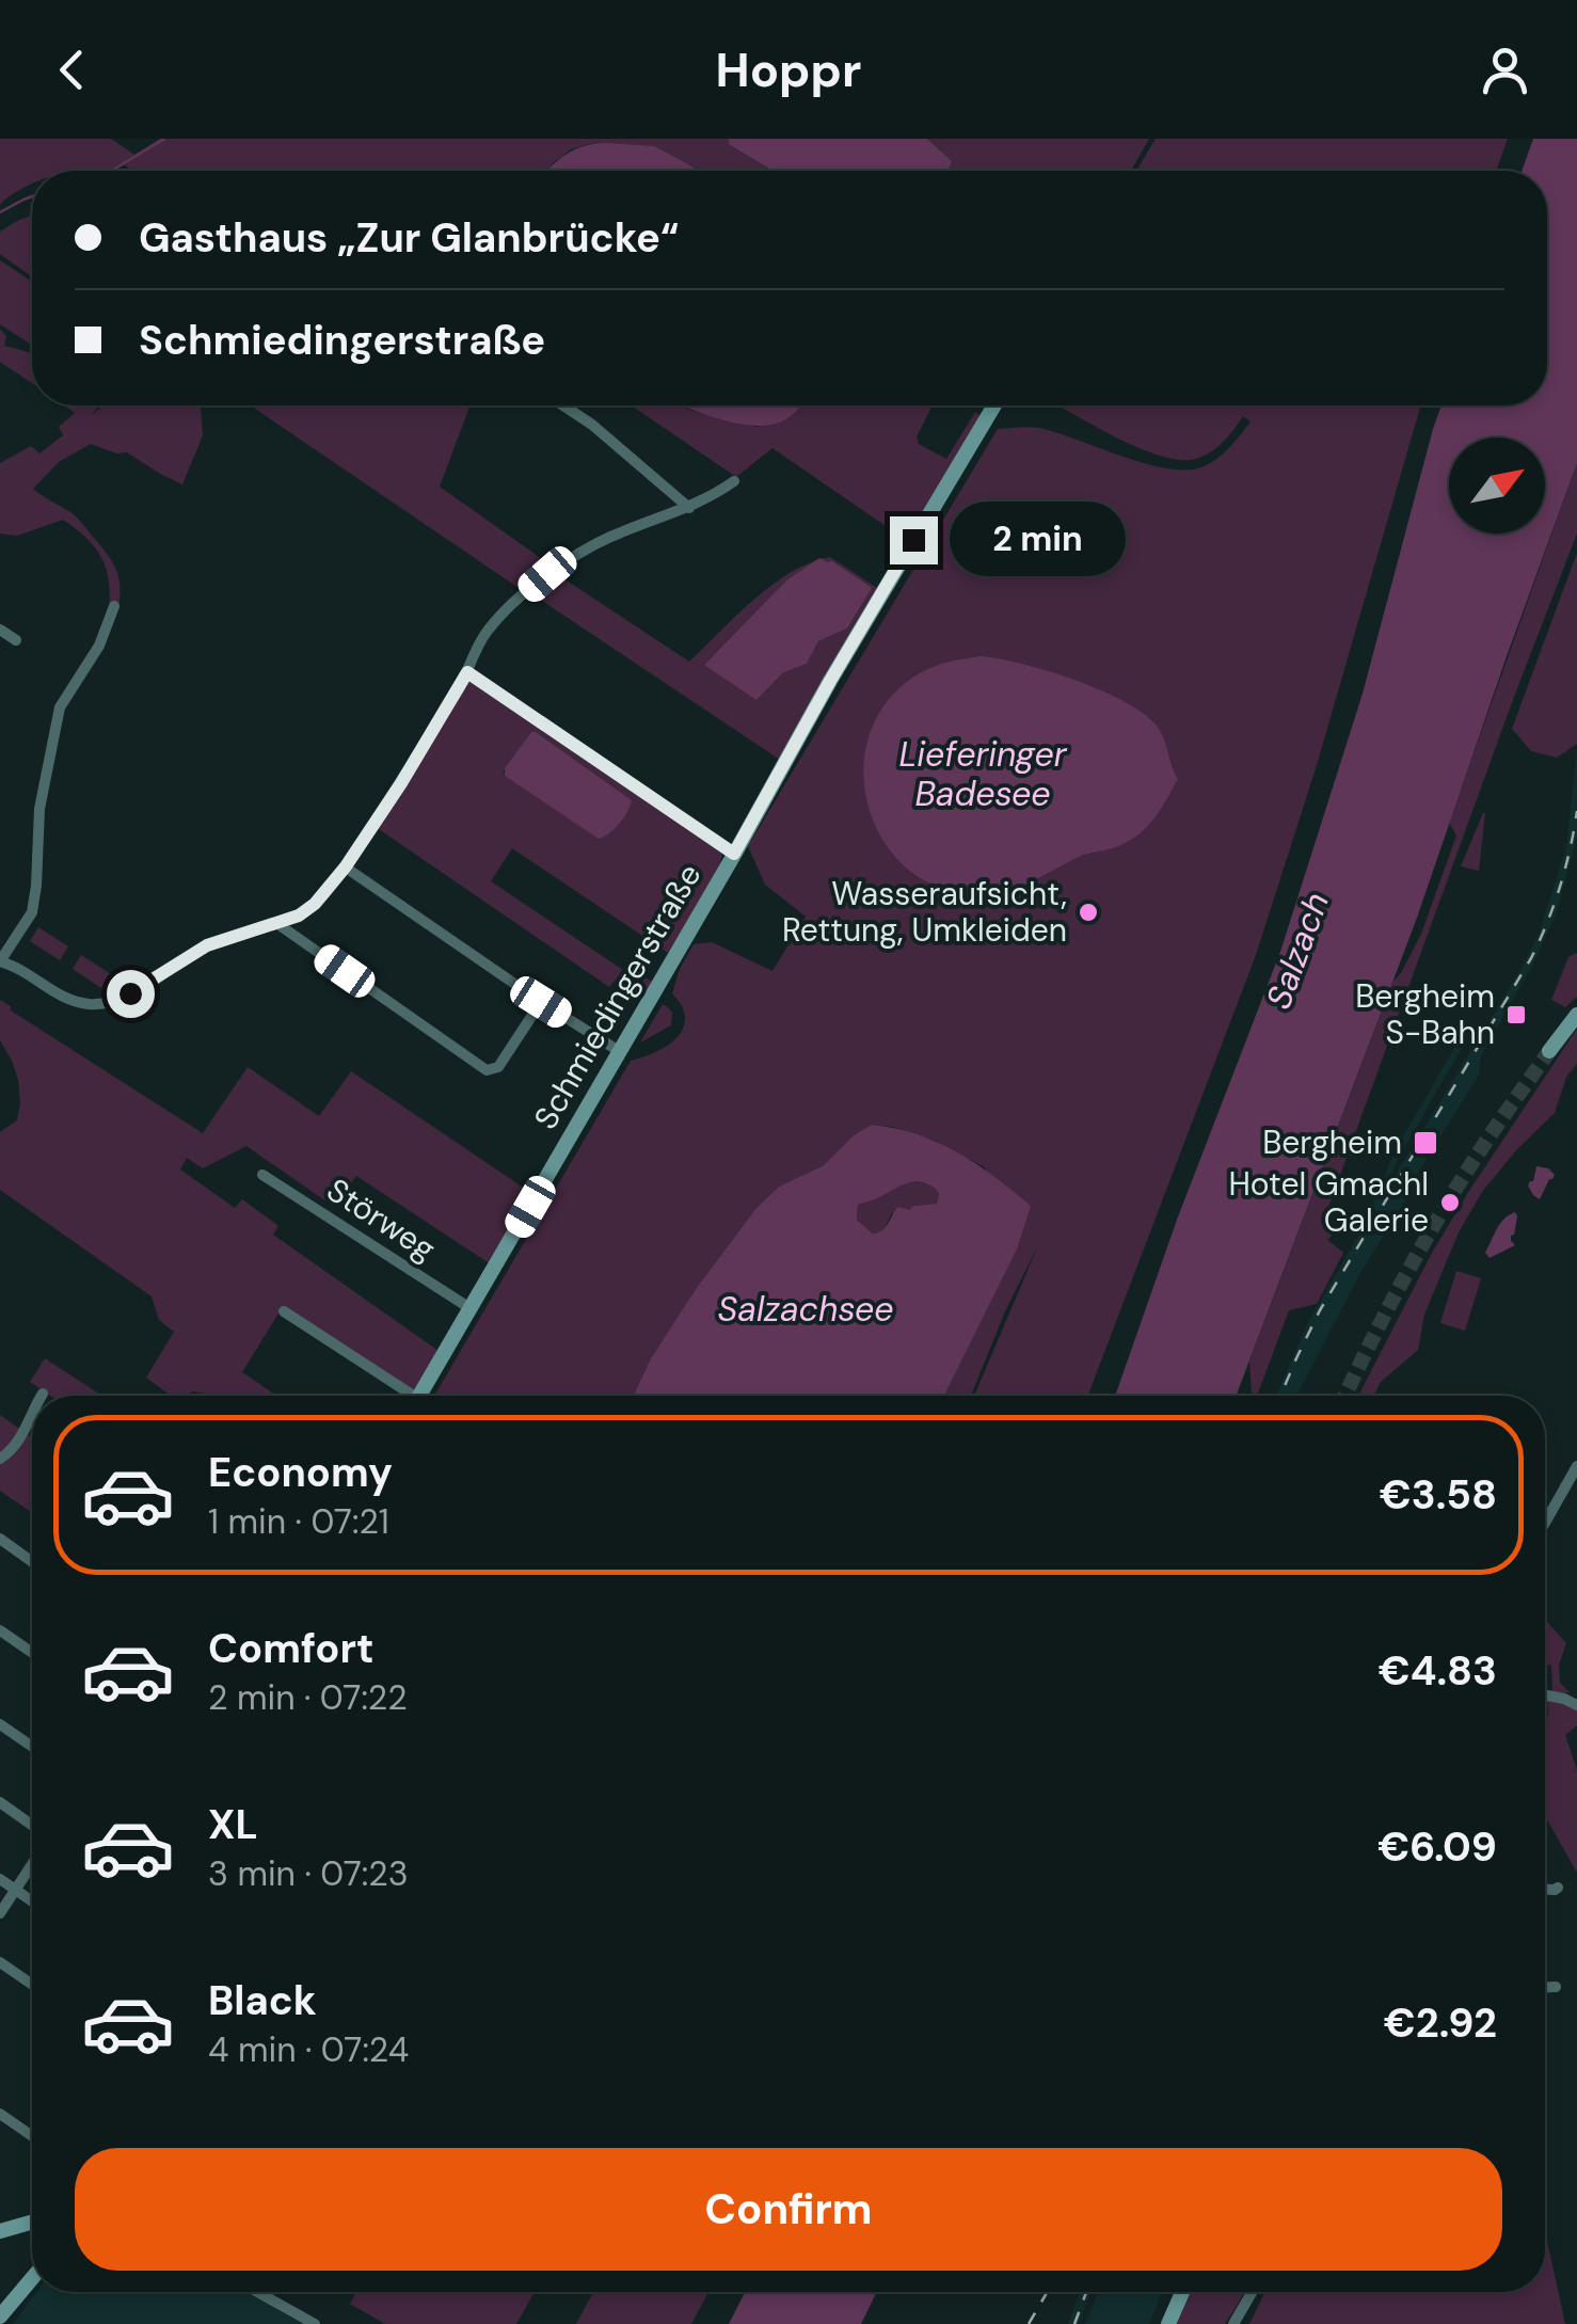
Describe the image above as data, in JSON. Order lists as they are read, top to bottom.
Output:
{
  "streets": {
    "street": ["Schmiedingerstraße", "Störweg"]
  },
  "crossings": [
    ["Schmiedingerstraße", "Störweg"]
  ],
  "water": ["Lieferinger Badesee", "Salzach", "Salzachsee"],
  "places": {
    "other": ["Wasseraufsicht, Rettung, Umkleiden", "Hotel Gmachl Galerie"],
    "transit": ["Bergheim S-Bahn", "Bergheim"]
  },
  "north": "top right",
  "page": {
    "header": "Hoppr",
    "banner": ["Gasthaus „Zur Glanbrücke“", "Schmiedingerstraße"],
    "bubble": "2 min",
    "list": [
      {
        "name": "Economy",
        "note": "1 min · 07:21",
        "value": "€3.58"
      },
      {
        "name": "Comfort",
        "note": "2 min · 07:22",
        "value": "€4.83"
      },
      {
        "name": "XL",
        "note": "3 min · 07:23",
        "value": "€6.09"
      },
      {
        "name": "Black",
        "note": "4 min · 07:24",
        "value": "€2.92"
      }
    ],
    "buttons": "Confirm"
  }
}
